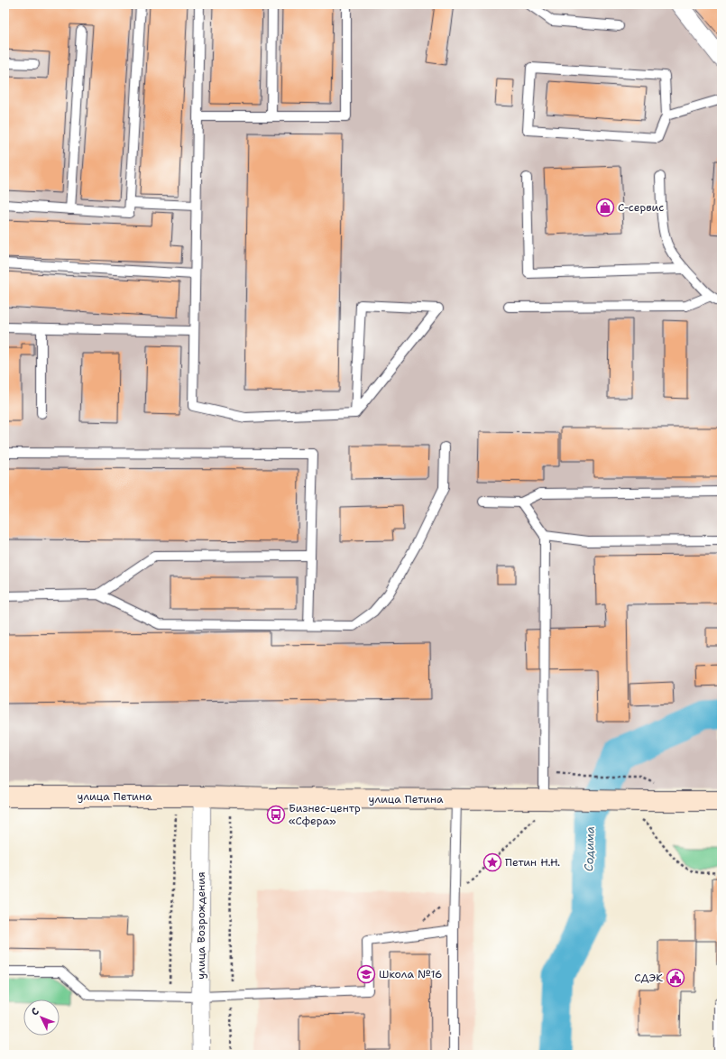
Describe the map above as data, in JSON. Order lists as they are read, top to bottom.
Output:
{
  "streets": {
    "street": ["улица Петина", "улица Возрождения"]
  },
  "crossings": [
    ["улица Петина", "улица Возрождения"]
  ],
  "water": ["Содима"],
  "places": {
    "shop": ["С-сервис"],
    "bus stop": ["Бизнес-центр «Сфера»"],
    "place": ["Петин Н.Н."],
    "school or university": ["Школа №16"],
    "public building": ["СДЭК"]
  },
  "north": "top left"
}
